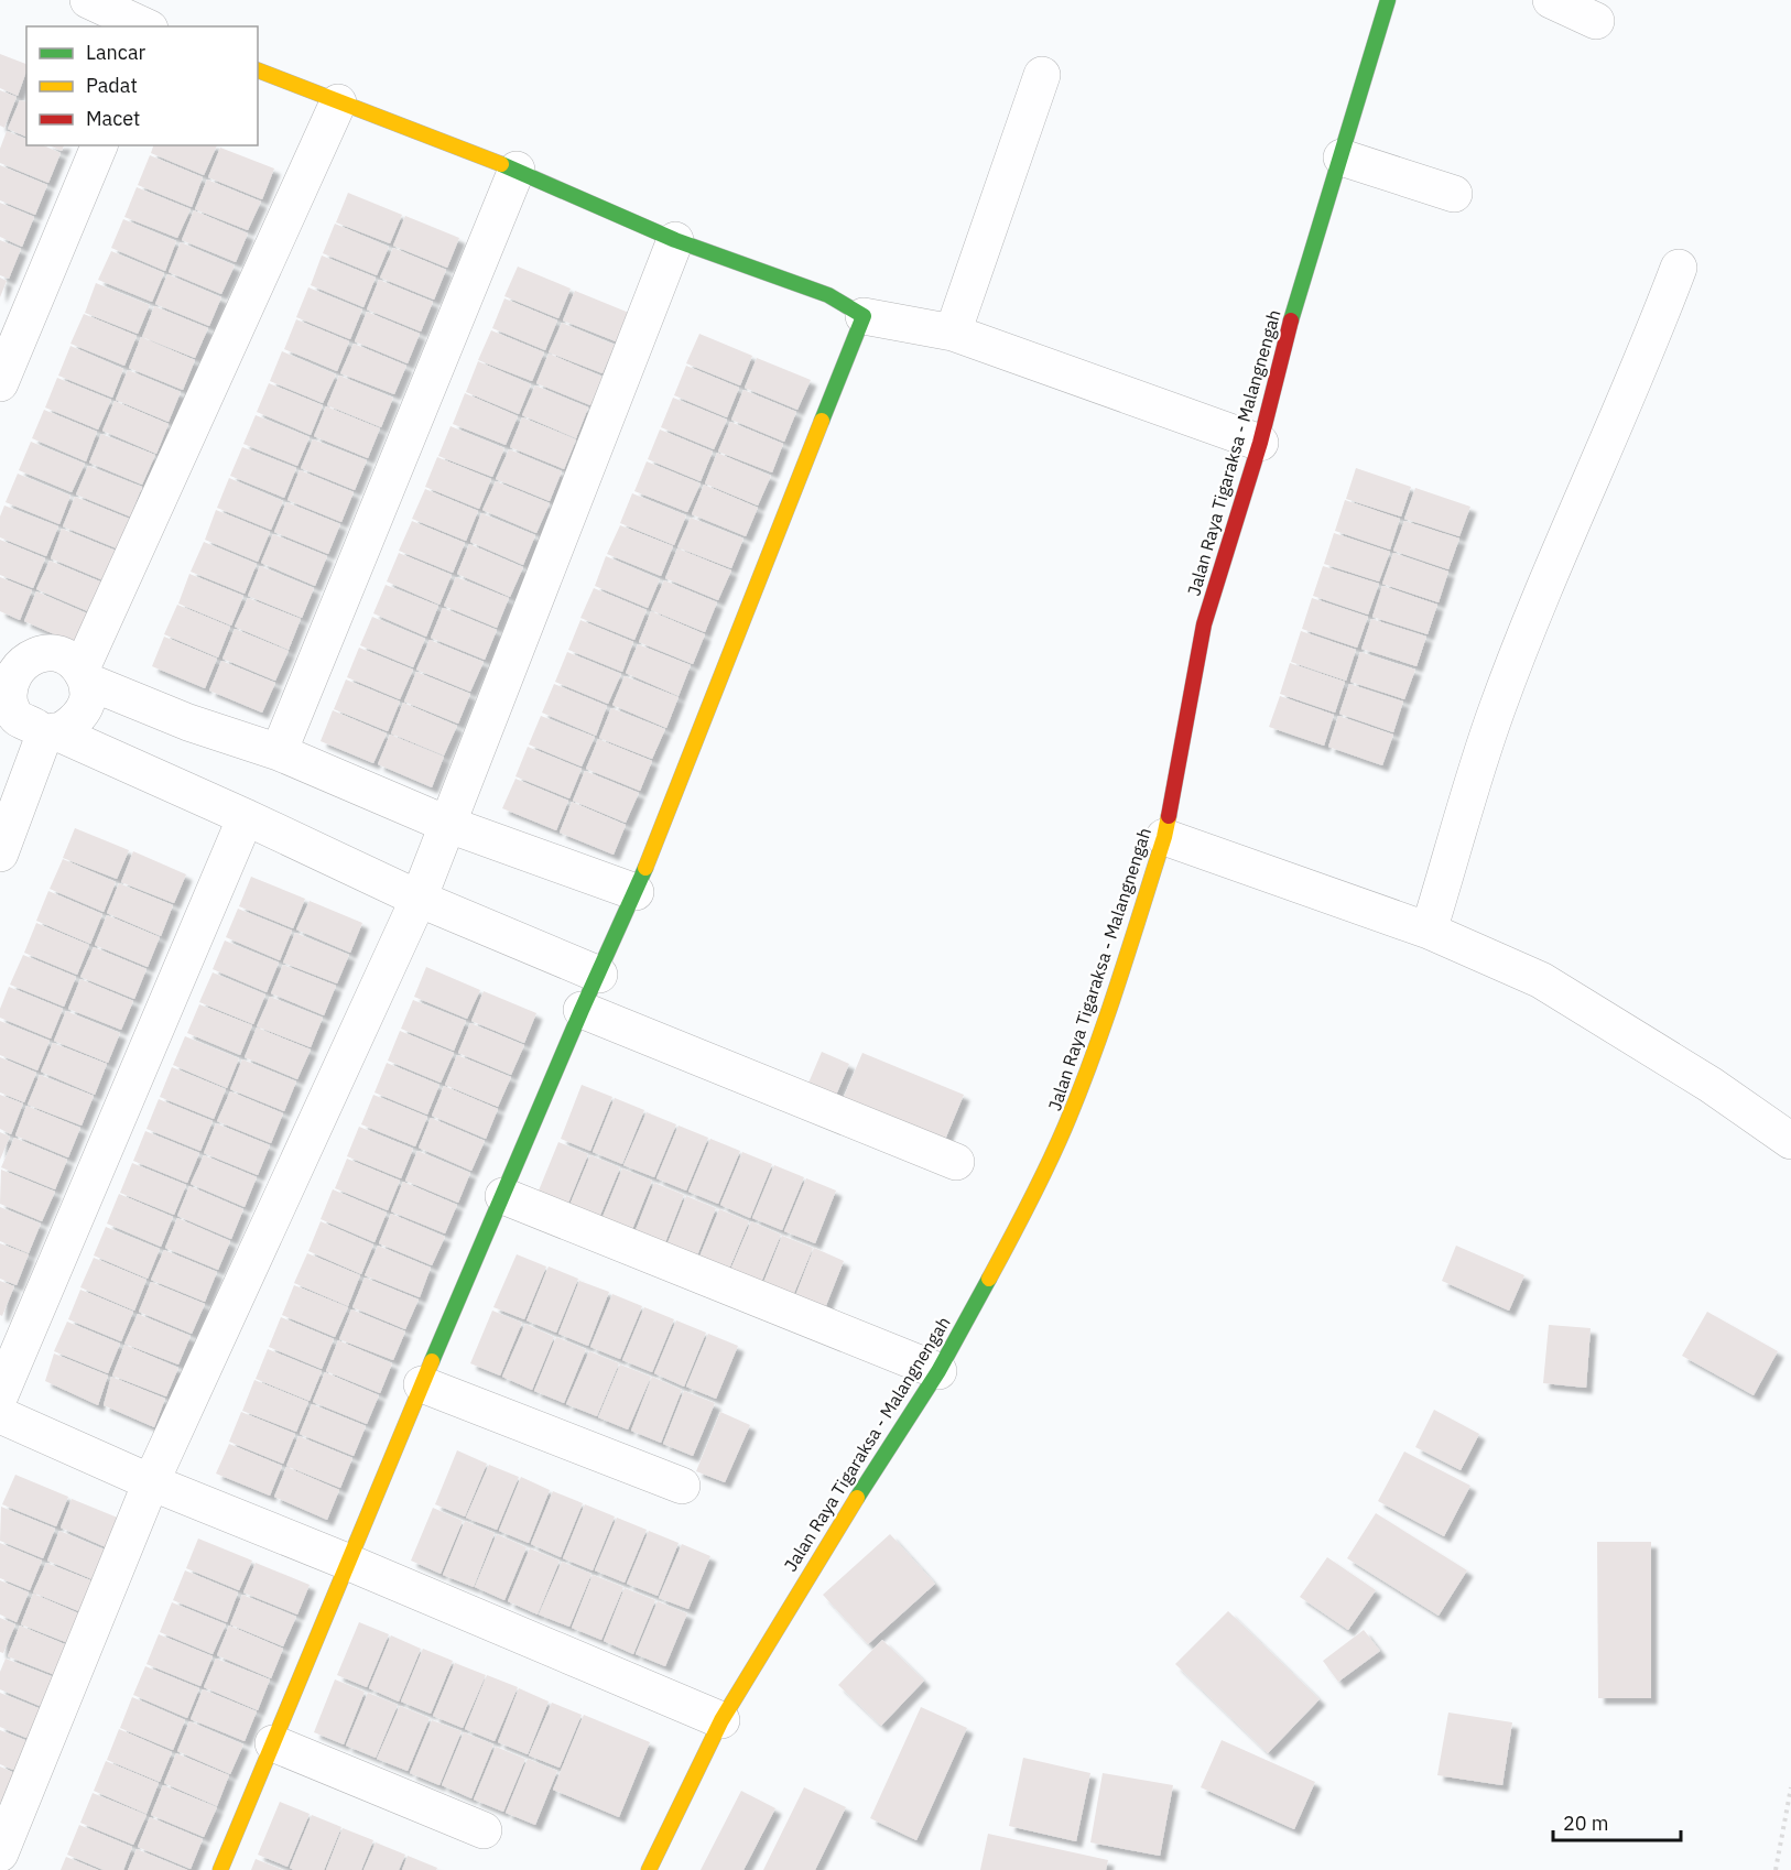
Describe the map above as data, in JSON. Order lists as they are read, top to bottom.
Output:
{
  "streets": {
    "street": ["Jalan Raya Tigaraksa - Malangnengah"]
  },
  "legend": ["Lancar", "Padat", "Macet"],
  "scale_bar": "20 m"
}
